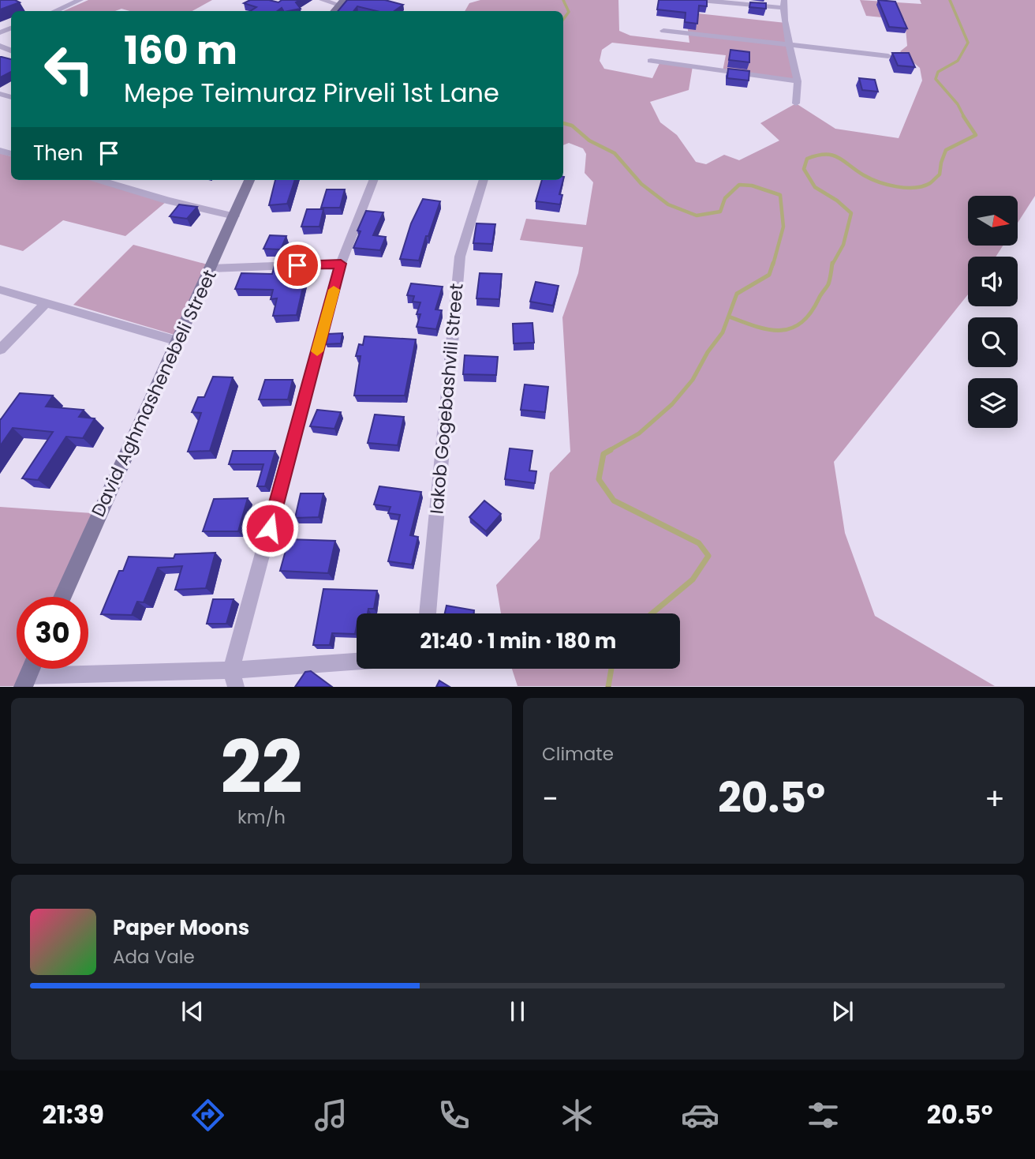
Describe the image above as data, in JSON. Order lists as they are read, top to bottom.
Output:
{
  "streets": {
    "street": ["David Aghmashenebeli Street", "Iakob Gogebashvili Street"]
  },
  "north": "right",
  "page": {
    "turn": ["160 m", "Mepe Teimuraz Pirveli 1st Lane"],
    "then": "Then",
    "limit": "30",
    "trip": "21:40 · 1 min · 180 m",
    "tile": [
      ["22", "km/h"],
      "Climate"
    ],
    "heat": ["−", "20.5°", "+"],
    "song": ["Paper Moons", "Ada Vale"],
    "tabs": ["21:39", "20.5°"]
  }
}
